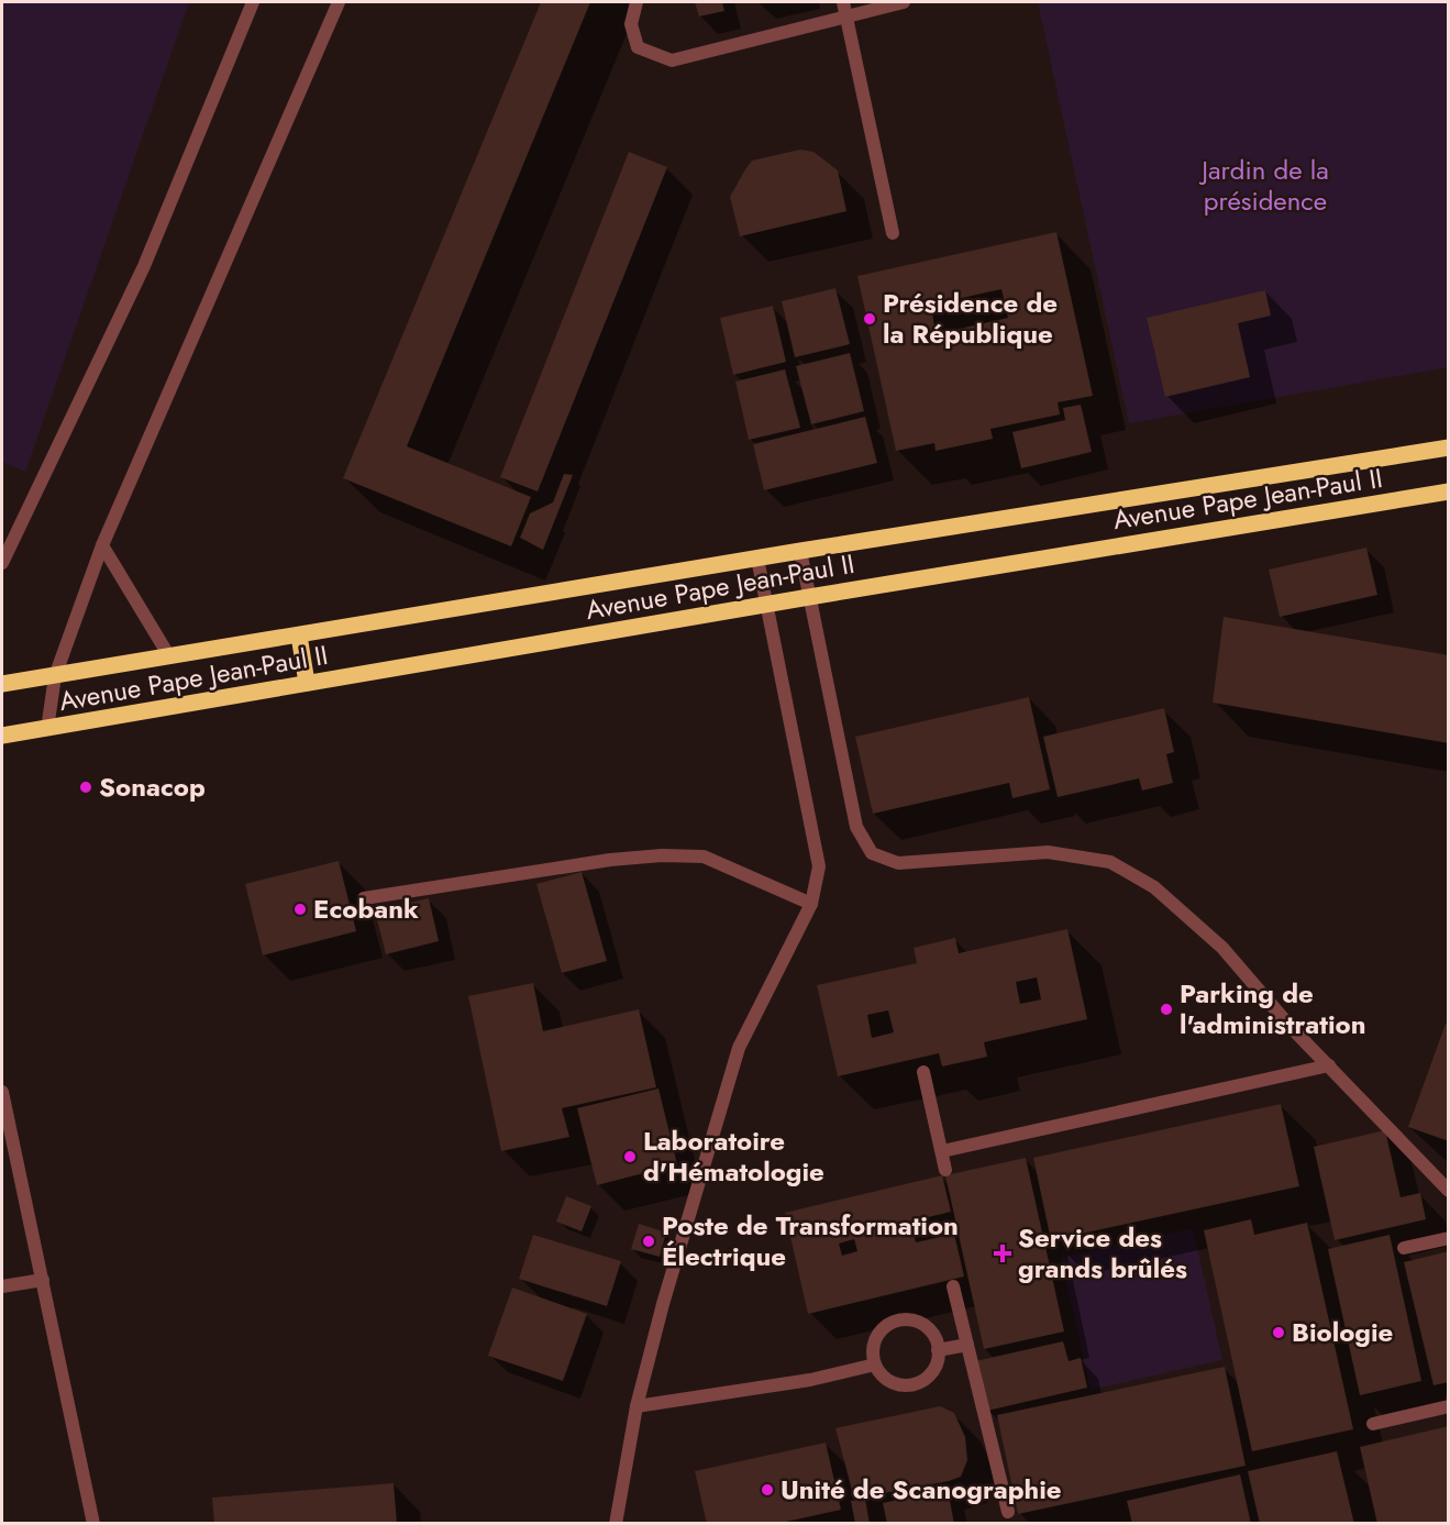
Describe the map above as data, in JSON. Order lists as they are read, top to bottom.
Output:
{
  "streets": {
    "main road": ["Avenue Pape Jean-Paul II"]
  },
  "parks": ["Jardin de la présidence"],
  "places": {
    "other": [
      "Présidence de la République",
      "Sonacop",
      "Ecobank",
      "Parking de l'administration",
      "Laboratoire d'Hématologie",
      "Poste de Transformation Électrique",
      "Biologie",
      "Unité de Scanographie"
    ],
    "health": ["Service des grands brûlés"]
  }
}
